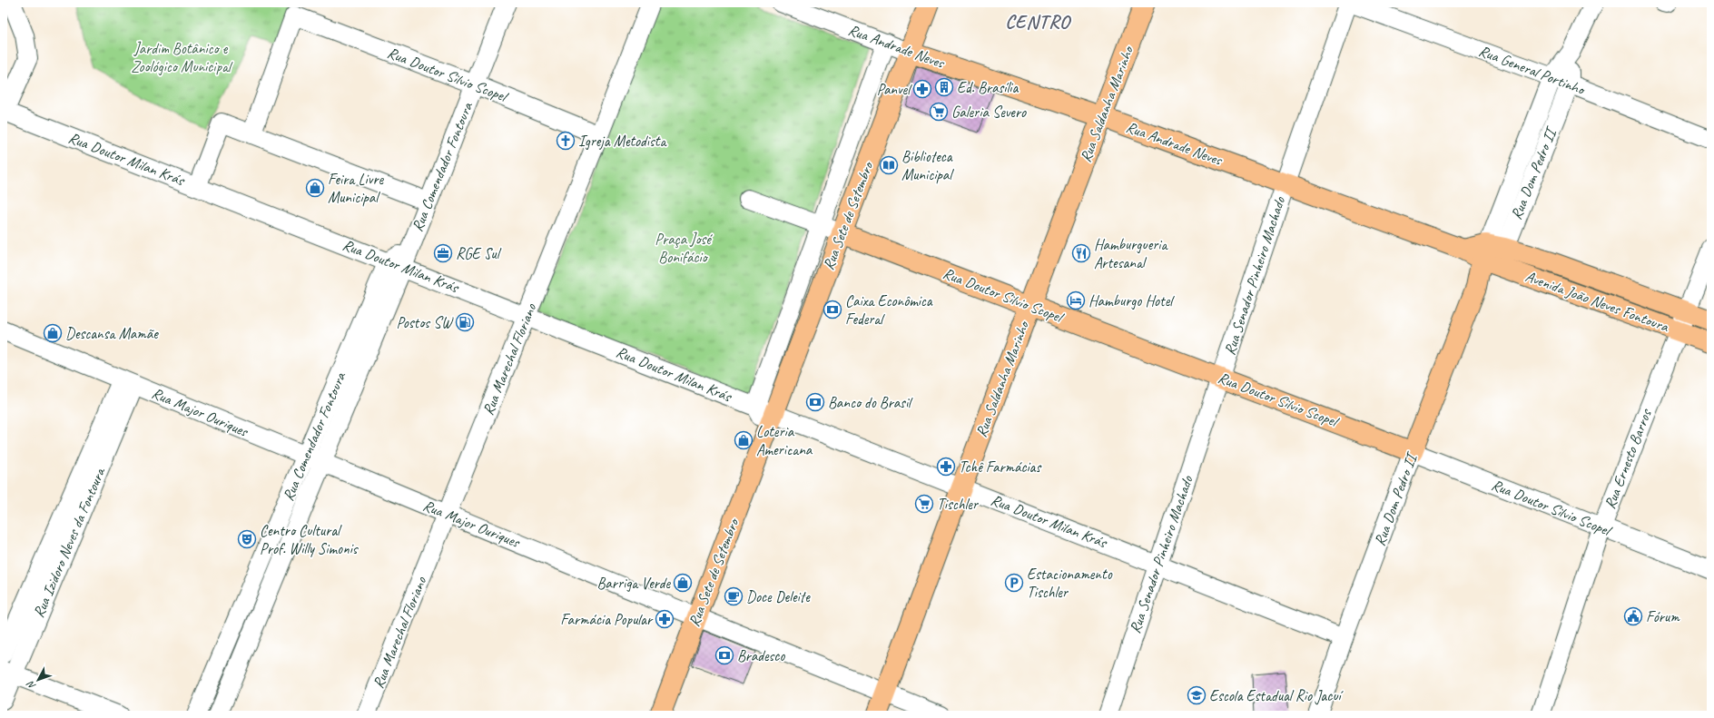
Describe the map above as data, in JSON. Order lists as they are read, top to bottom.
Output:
{
  "streets": {
    "main road": [
      "Rua Andrade Neves",
      "Rua Doutor Silvio Scopel",
      "Rua Saldanha Marinho",
      "Rua Dom Pedro II",
      "Rua Sete de Setembro",
      "Avenida João Neves Fontoura"
    ],
    "street": [
      "Rua General Portinho",
      "Rua Doutor Milan Krás",
      "Rua Comendador Fontoura",
      "Rua Senador Pinheiro Machado",
      "Rua Marechal Floriano",
      "Rua Major Ouriques",
      "Rua Ernesto Barros",
      "Rua Izidoro Neves da Fontoura"
    ]
  },
  "crossings": [
    ["Rua Andrade Neves", "Rua Saldanha Marinho"],
    ["Rua Andrade Neves", "Rua Dom Pedro II"],
    ["Rua Andrade Neves", "Rua Sete de Setembro"],
    ["Rua Andrade Neves", "Rua Senador Pinheiro Machado"],
    ["Rua Andrade Neves", "Avenida João Neves Fontoura"],
    ["Rua General Portinho", "Rua Dom Pedro II"],
    ["Rua General Portinho", "Rua Senador Pinheiro Machado"],
    ["Rua Doutor Silvio Scopel", "Rua Saldanha Marinho"],
    ["Rua Doutor Silvio Scopel", "Rua Comendador Fontoura"],
    ["Rua Doutor Silvio Scopel", "Rua Dom Pedro II"],
    ["Rua Doutor Silvio Scopel", "Rua Sete de Setembro"],
    ["Rua Doutor Silvio Scopel", "Rua Senador Pinheiro Machado"],
    ["Rua Doutor Silvio Scopel", "Rua Marechal Floriano"],
    ["Rua Doutor Silvio Scopel", "Rua Ernesto Barros"],
    ["Rua Saldanha Marinho", "Rua Doutor Milan Krás"],
    ["Rua Saldanha Marinho", "Rua Major Ouriques"],
    ["Rua Doutor Milan Krás", "Rua Comendador Fontoura"],
    ["Rua Doutor Milan Krás", "Rua Dom Pedro II"],
    ["Rua Doutor Milan Krás", "Rua Sete de Setembro"],
    ["Rua Doutor Milan Krás", "Rua Senador Pinheiro Machado"],
    ["Rua Doutor Milan Krás", "Rua Marechal Floriano"],
    ["Rua Comendador Fontoura", "Rua Major Ouriques"],
    ["Rua Dom Pedro II", "Avenida João Neves Fontoura"],
    ["Rua Sete de Setembro", "Rua Major Ouriques"],
    ["Avenida João Neves Fontoura", "Rua Ernesto Barros"],
    ["Rua Marechal Floriano", "Rua Major Ouriques"],
    ["Rua Major Ouriques", "Rua Izidoro Neves da Fontoura"]
  ],
  "districts": ["CENTRO"],
  "parks": ["Jardim Botânico e Zoológico Municipal", "Praça José Bonifácio"],
  "places": {
    "building": ["Ed. Brasília"],
    "pharmacy": ["Panvel", "Tchê Farmácias", "Farmácia Popular"],
    "supermarket": ["Galeria Severo", "Tischler"],
    "church": ["Igreja Metodista"],
    "library": ["Biblioteca Municipal"],
    "shop": [
      "Feira Livre Municipal",
      "Descansa Mamãe",
      "Loteria Americana",
      "Barriga Verde"
    ],
    "office": ["RGE Sul"],
    "restaurant": ["Hamburgueria Artesanal"],
    "hotel": ["Hamburgo Hotel"],
    "bank": ["Caixa Econômica Federal", "Banco do Brasil", "Bradesco"],
    "fuel station": ["Postos SW"],
    "theatre": ["Centro Cultural Prof. Willy Simonis"],
    "parking": ["Estacionamento Tischler"],
    "cafe": ["Doce Deleite"],
    "public building": ["Fórum"],
    "school or university": ["Escola Estadual Rio Jacuí"]
  },
  "north": "bottom left"
}
